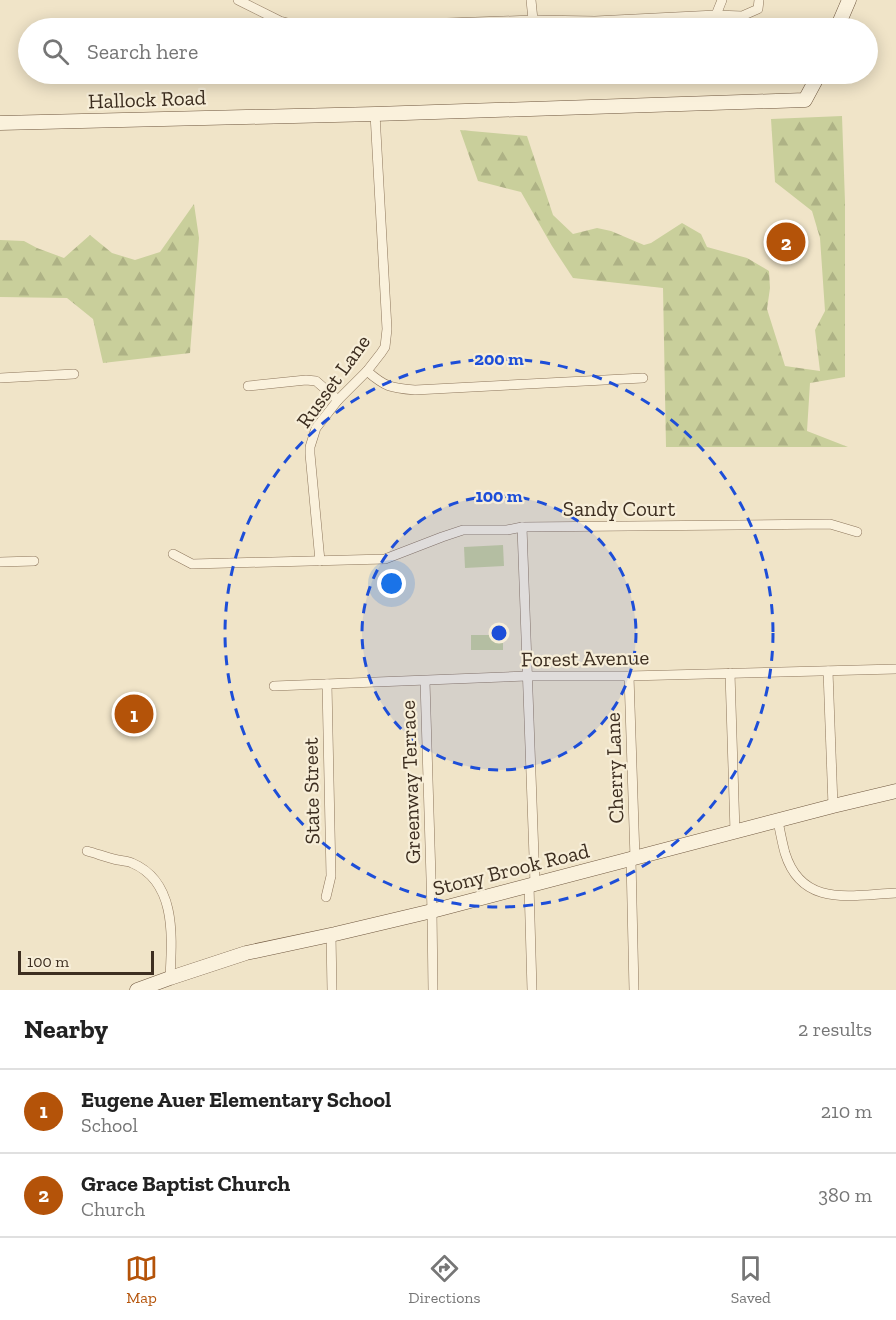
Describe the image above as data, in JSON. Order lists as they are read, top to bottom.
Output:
{
  "streets": {
    "street": [
      "Hallock Road",
      "Russet Lane",
      "Sandy Court",
      "Forest Avenue",
      "Cherry Lane",
      "Greenway Terrace",
      "State Street",
      "Stony Brook Road"
    ]
  },
  "crossings": [
    ["Hallock Road", "Russet Lane"],
    ["Russet Lane", "Sandy Court"],
    ["Forest Avenue", "Cherry Lane"],
    ["Forest Avenue", "Greenway Terrace"],
    ["Forest Avenue", "State Street"],
    ["Cherry Lane", "Stony Brook Road"],
    ["Greenway Terrace", "Stony Brook Road"]
  ],
  "scale_bar": "100 m",
  "page": {
    "search": "Search here",
    "pins": ["2", "1"],
    "scale": "100 m",
    "heading": ["Nearby", "2 results"],
    "list": [
      {
        "mark": "1",
        "name": "Eugene Auer Elementary School",
        "note": "School",
        "value": "210 m"
      },
      {
        "mark": "2",
        "name": "Grace Baptist Church",
        "note": "Church",
        "value": "380 m"
      }
    ],
    "nav": ["Map", "Directions", "Saved"]
  },
  "rings": ["200 m", "100 m"]
}
